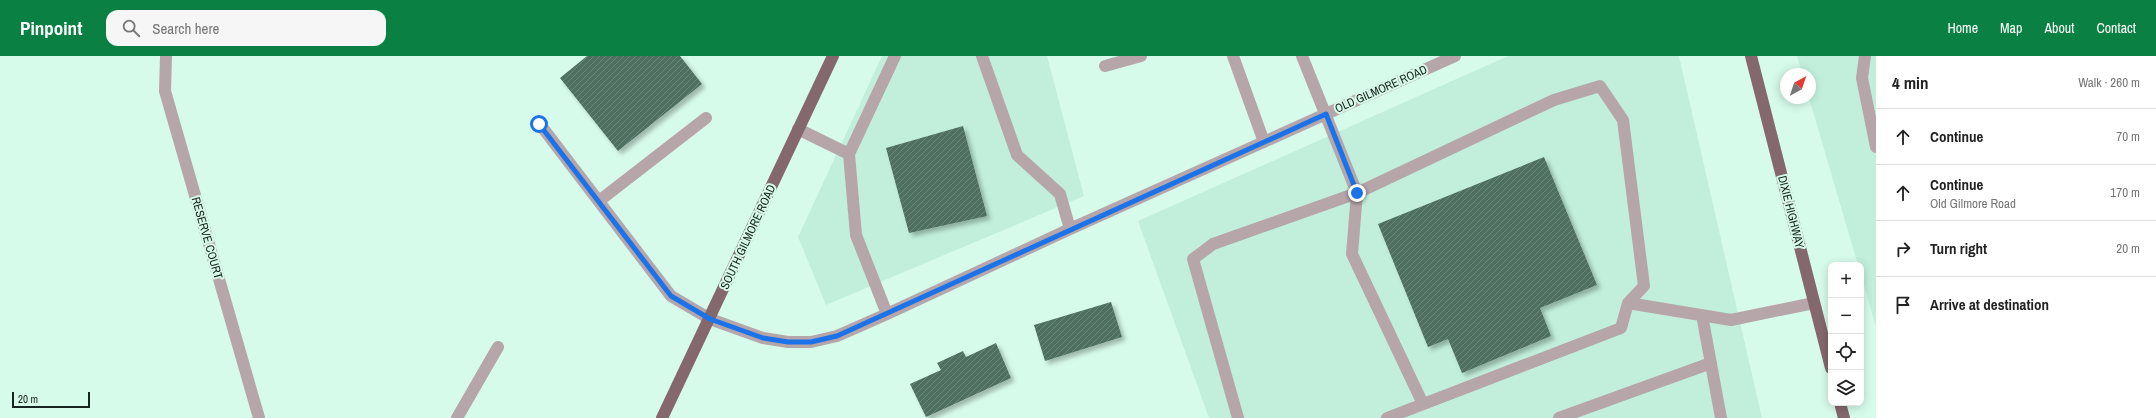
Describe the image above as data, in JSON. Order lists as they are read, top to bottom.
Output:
{
  "streets": {
    "main road": ["DIXIE HIGHWAY", "SOUTH GILMORE ROAD"],
    "street": ["OLD GILMORE ROAD", "RESERVE COURT"]
  },
  "crossings": [
    ["OLD GILMORE ROAD", "SOUTH GILMORE ROAD"]
  ],
  "scale_bar": "20 m",
  "north": "top right",
  "page": {
    "header": "Pinpoint",
    "search": "Search here",
    "nav": [
      "Home",
      "Map",
      "About",
      "Contact"
    ],
    "heading": ["4 min", "Walk · 260 m"],
    "list": [
      ["Continue", "70 m"],
      ["Continue", "Old Gilmore Road", "170 m"],
      ["Turn right", "20 m"],
      "Arrive at destination"
    ],
    "map_buttons": ["+", "−"],
    "scale": "20 m"
  }
}
